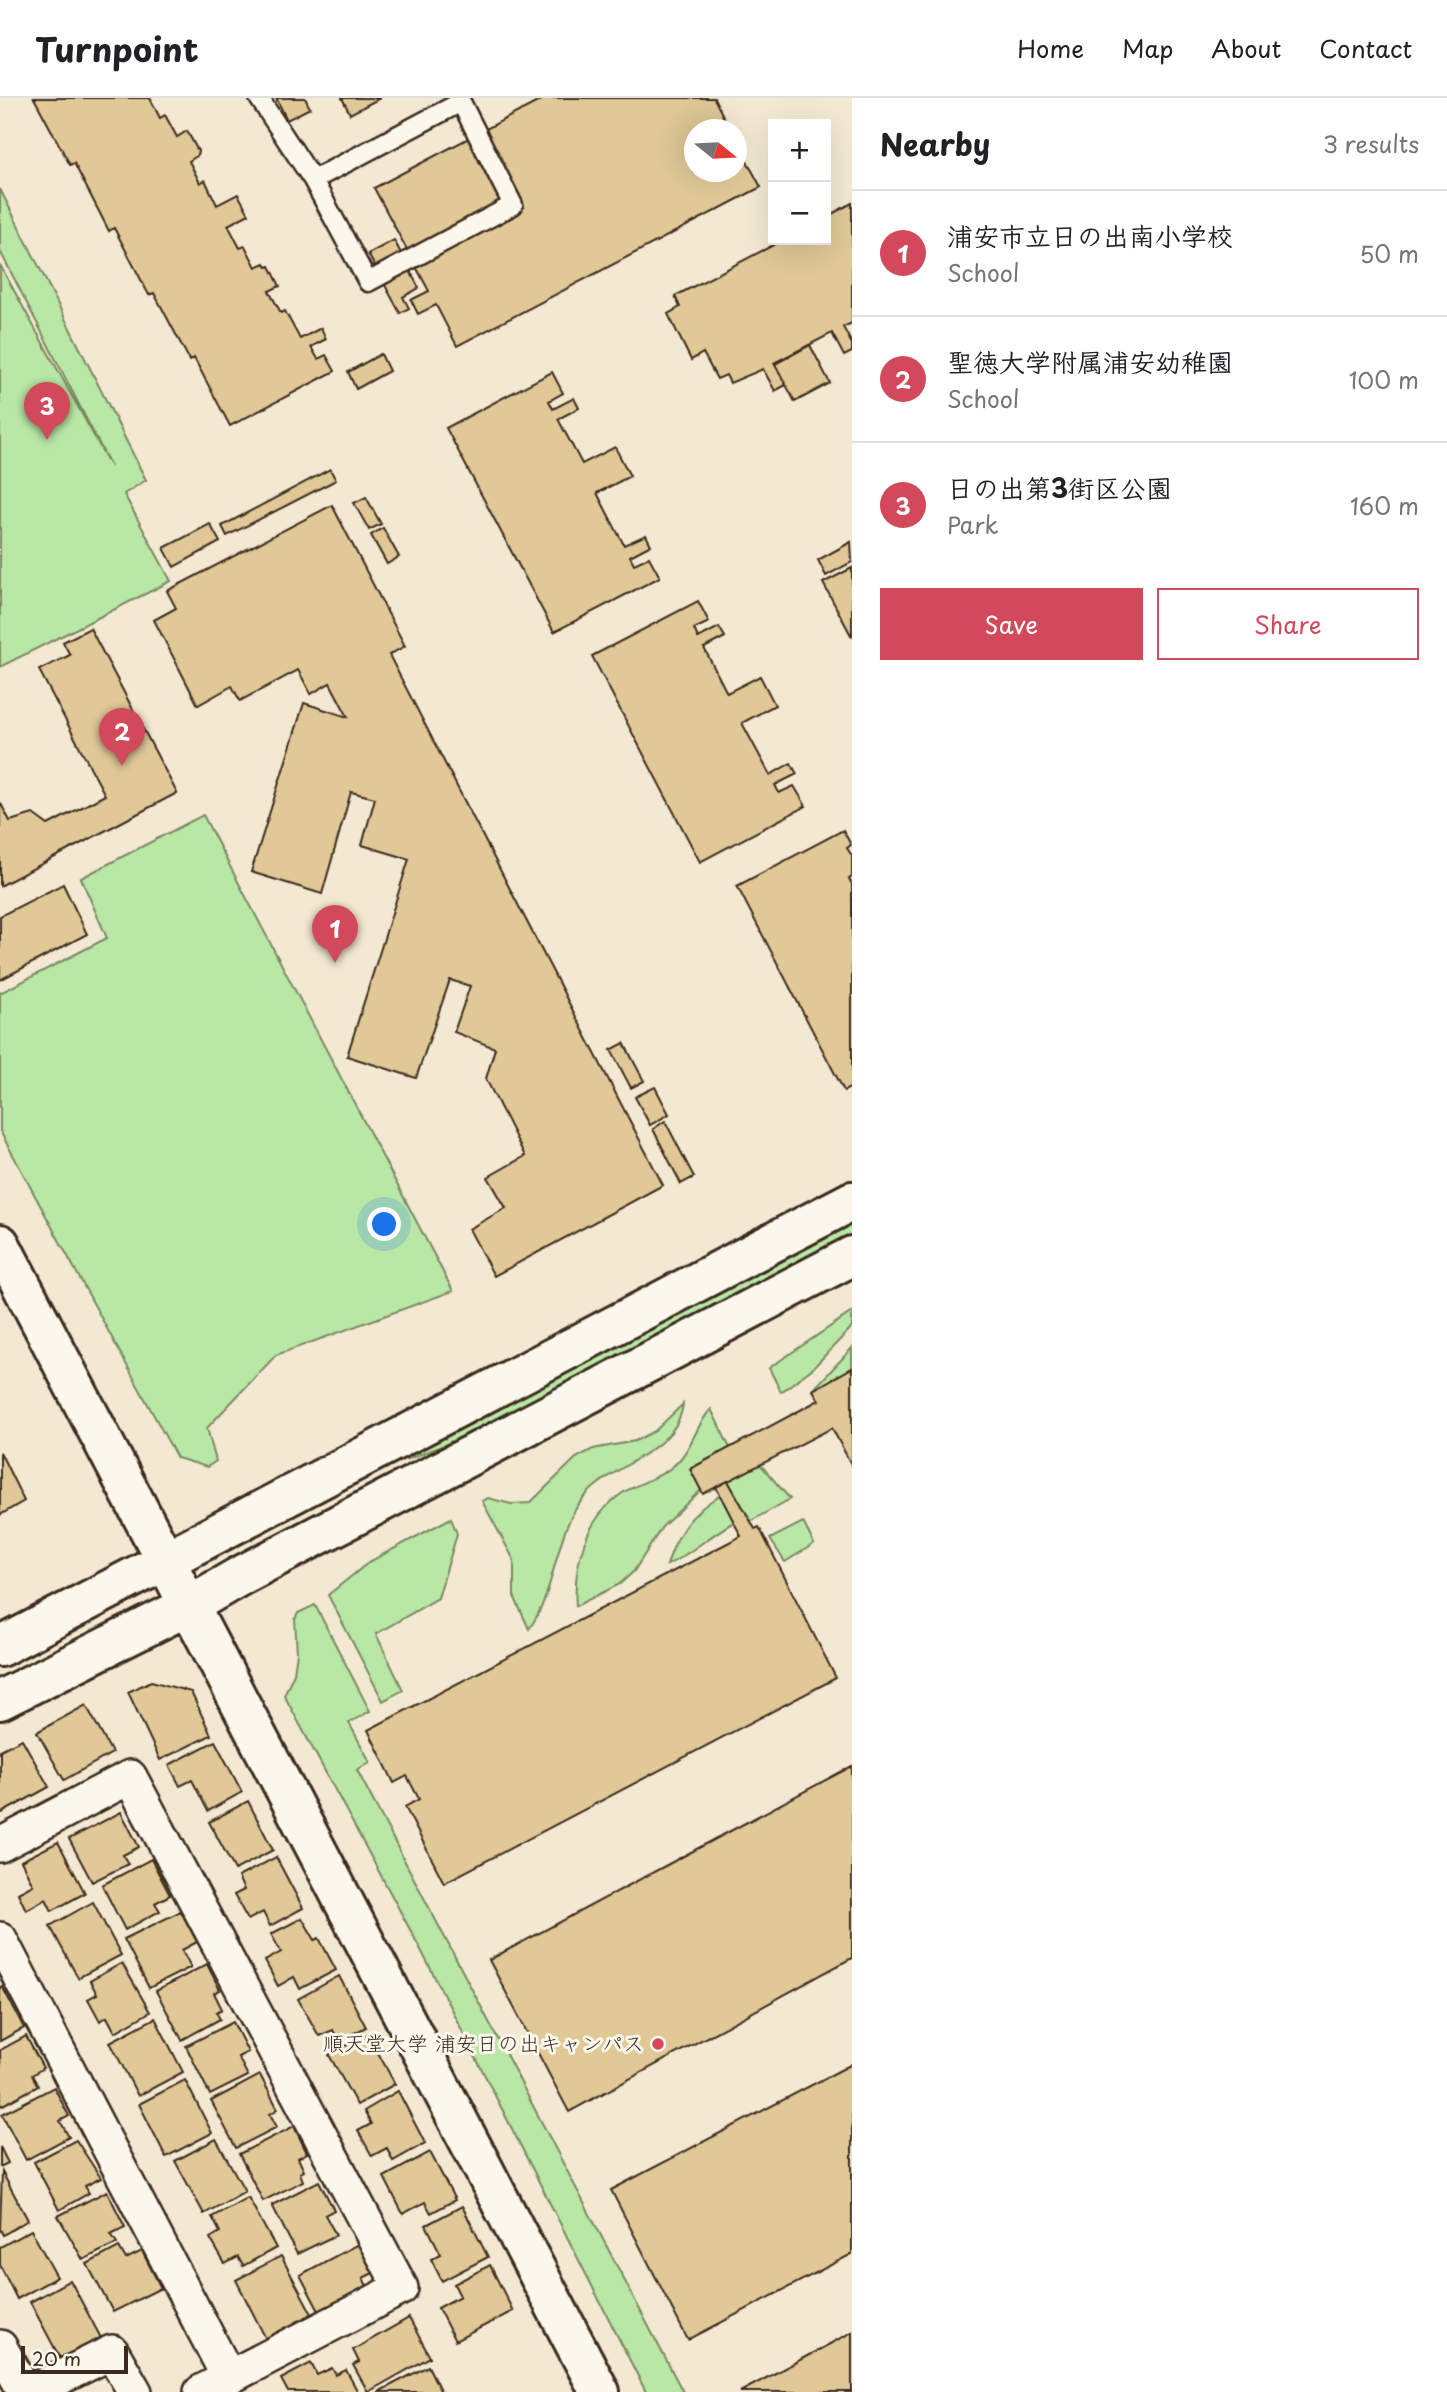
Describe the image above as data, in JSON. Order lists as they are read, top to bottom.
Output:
{
  "places": ["順天堂大学 浦安日の出キャンパス"],
  "scale_bar": "20 m",
  "north": "right",
  "page": {
    "header": "Turnpoint",
    "nav": [
      "Home",
      "Map",
      "About",
      "Contact"
    ],
    "heading": ["Nearby", "3 results"],
    "map_buttons": ["+", "−"],
    "list": [
      {
        "mark": "1",
        "name": "浦安市立日の出南小学校",
        "note": "School",
        "value": "50 m"
      },
      {
        "mark": "2",
        "name": "聖徳大学附属浦安幼稚園",
        "note": "School",
        "value": "100 m"
      },
      {
        "mark": "3",
        "name": "日の出第3街区公園",
        "note": "Park",
        "value": "160 m"
      }
    ],
    "pins": ["3", "2", "1"],
    "buttons": ["Save", "Share"],
    "scale": "20 m"
  }
}
